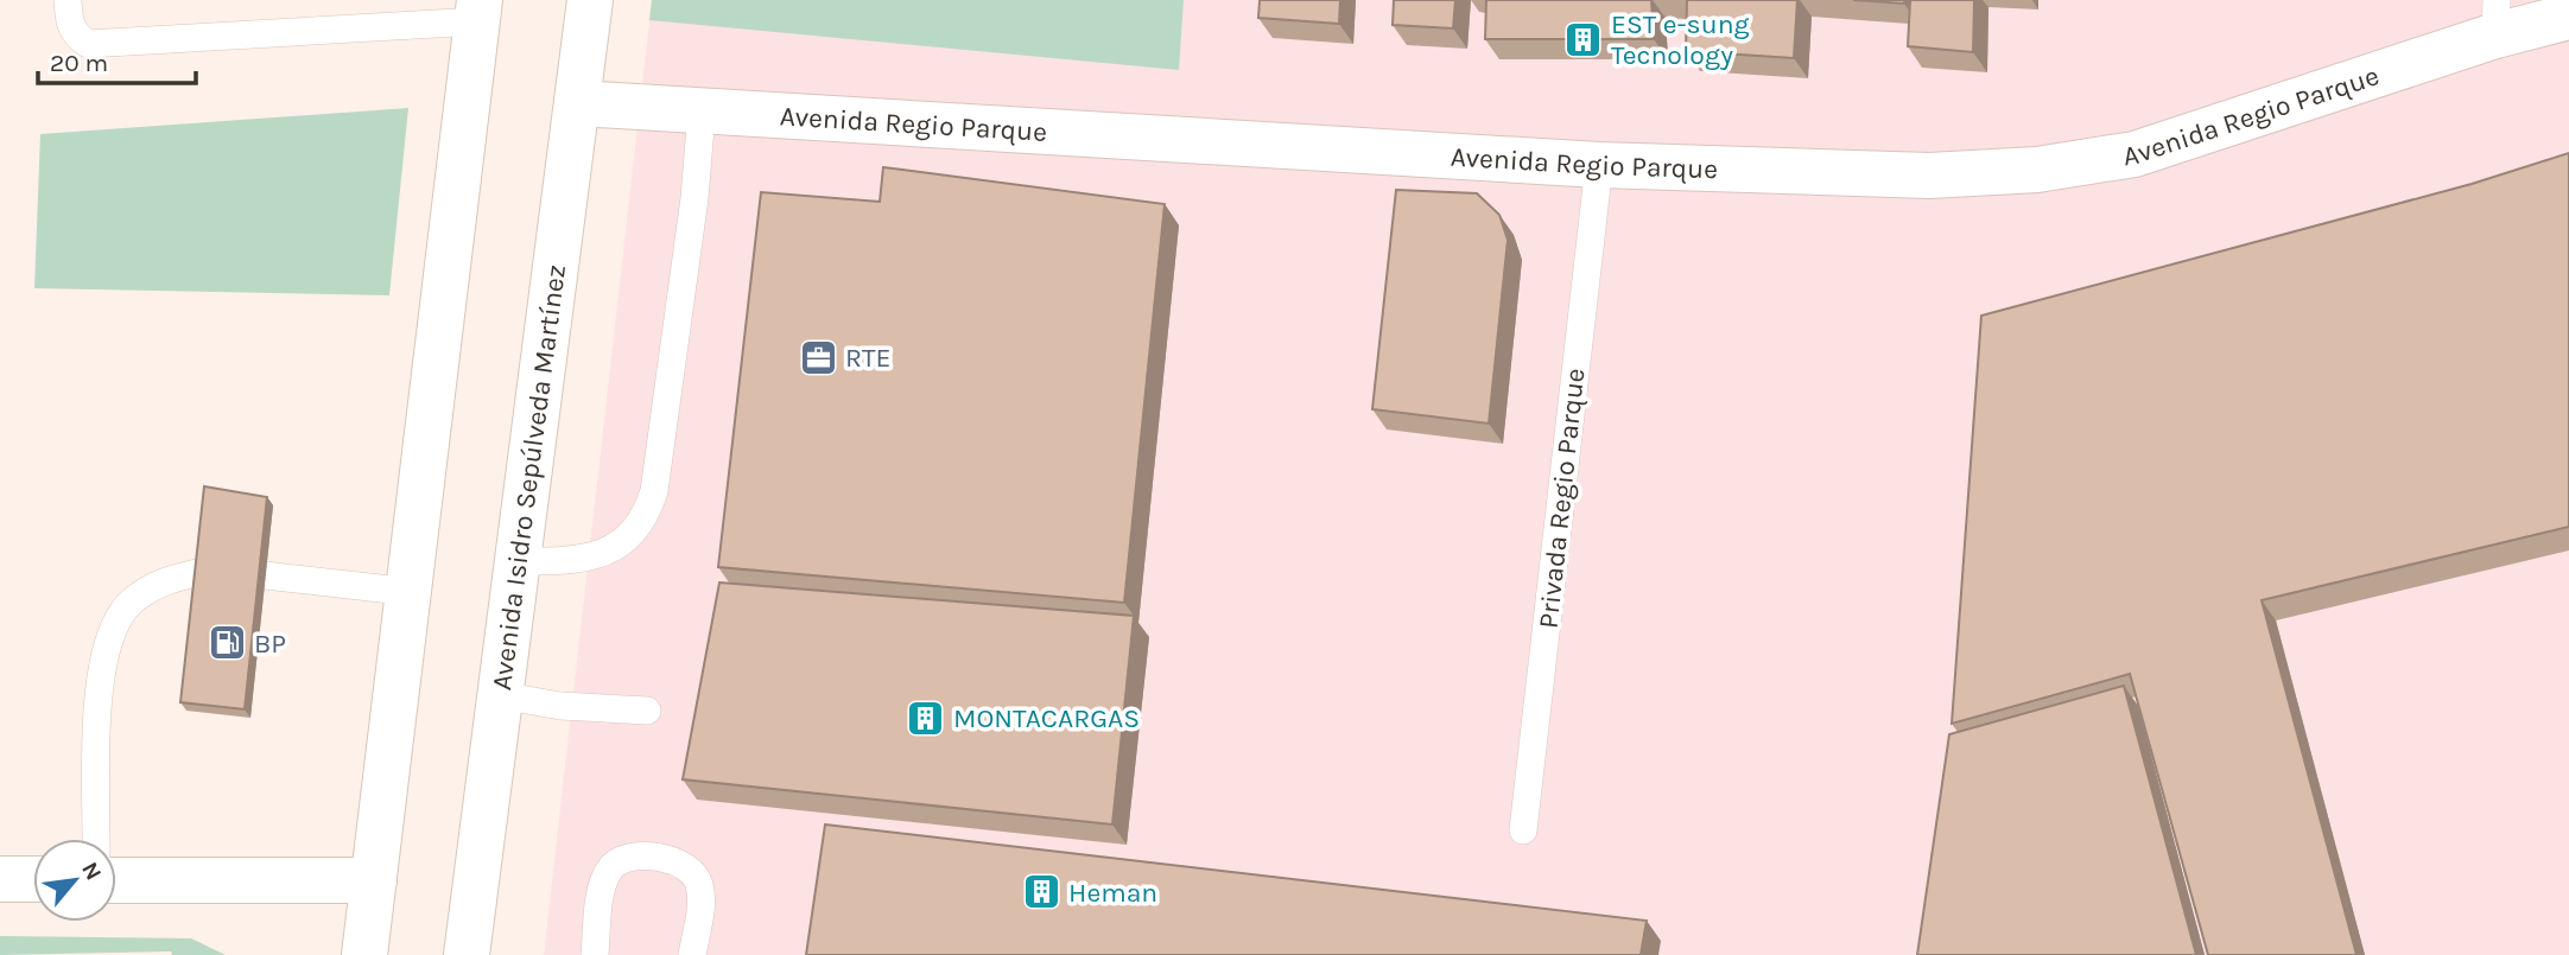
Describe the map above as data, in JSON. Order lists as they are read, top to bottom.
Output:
{
  "streets": {
    "street": ["Avenida Regio Parque", "Avenida Isidro Sepúlveda Martínez"],
    "lane": ["Privada Regio Parque"]
  },
  "crossings": [
    ["Avenida Regio Parque", "Avenida Isidro Sepúlveda Martínez"],
    ["Avenida Regio Parque", "Privada Regio Parque"]
  ],
  "places": {
    "building": ["EST e-sung Tecnology", "MONTACARGAS", "Heman"],
    "office": ["RTE"],
    "fuel station": ["BP"]
  },
  "scale_bar": "20 m",
  "north": "top right"
}
